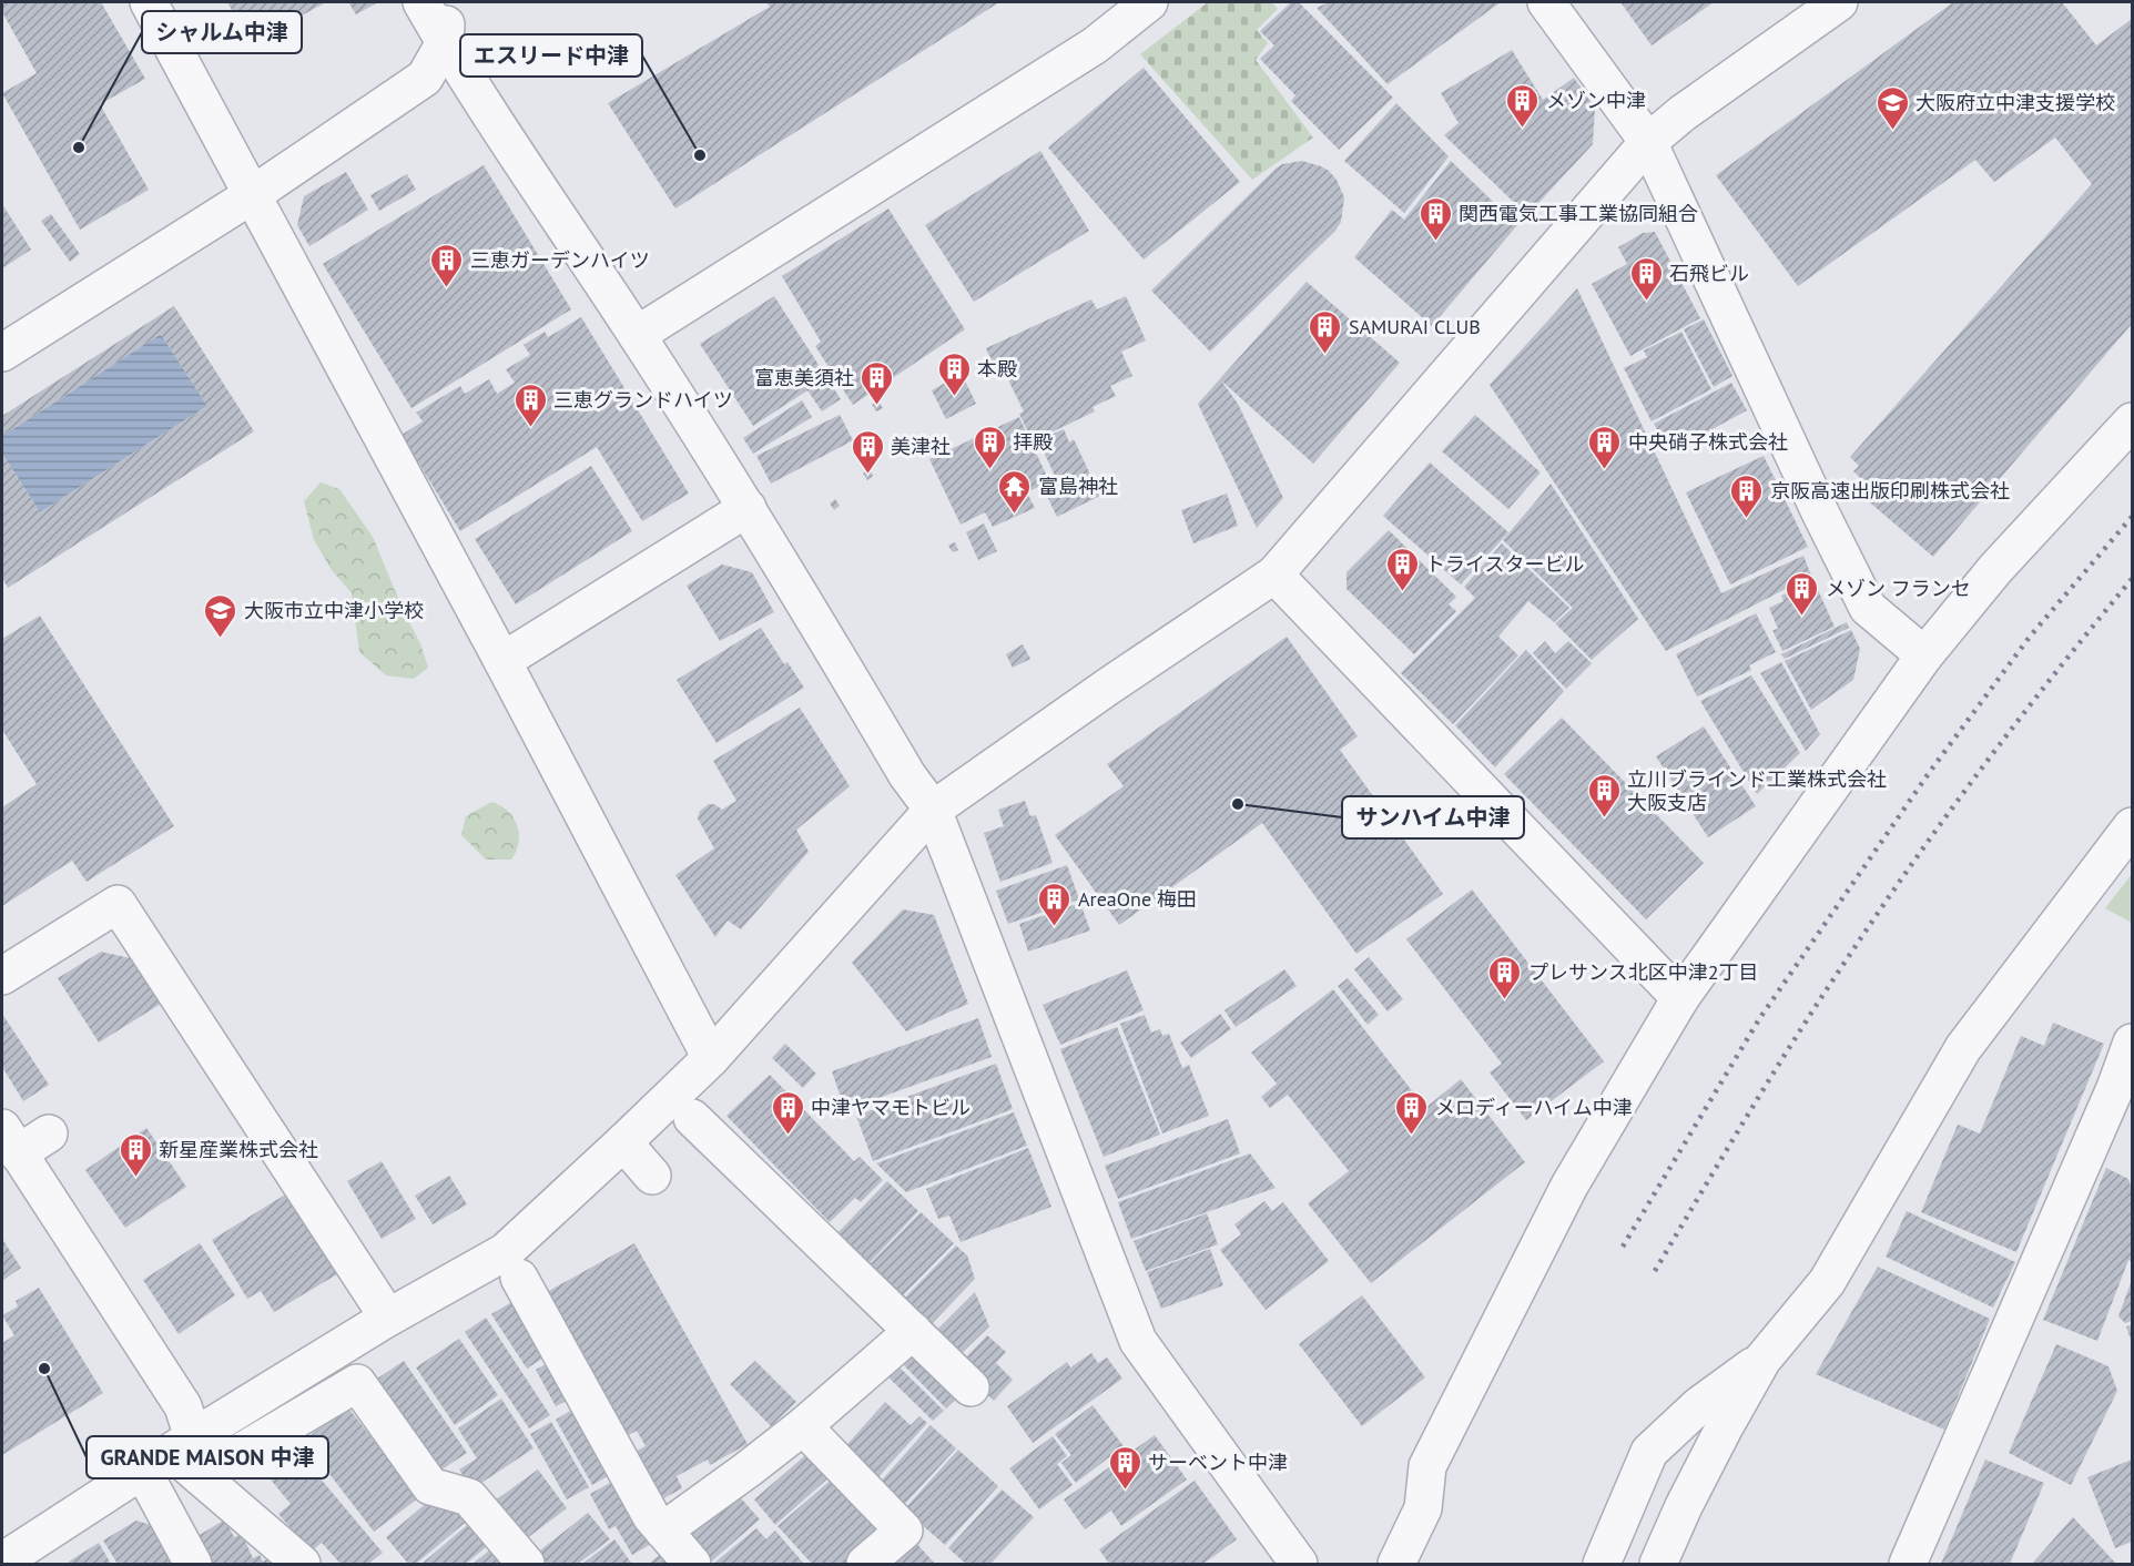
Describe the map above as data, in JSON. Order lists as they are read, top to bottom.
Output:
{
  "places": {
    "building": [
      "メゾン中津",
      "関西電気工事工業協同組合",
      "三恵ガーデンハイツ",
      "石飛ビル",
      "SAMURAI CLUB",
      "本殿",
      "富恵美須社",
      "三恵グランドハイツ",
      "拝殿",
      "中央硝子株式会社",
      "美津社",
      "京阪高速出版印刷株式会社",
      "トライスタービル",
      "メゾン フランセ",
      "立川ブラインド工業株式会社 大阪支店",
      "AreaOne 梅田",
      "プレサンス北区中津2丁目",
      "中津ヤマモトビル",
      "メロディーハイム中津",
      "新星産業株式会社",
      "サーベント中津"
    ],
    "school or university": ["大阪府立中津支援学校", "大阪市立中津小学校"],
    "other": [
      "シャルム中津",
      "エスリード中津",
      "サンハイム中津",
      "GRANDE MAISON 中津"
    ],
    "temple": ["富島神社"]
  }
}
